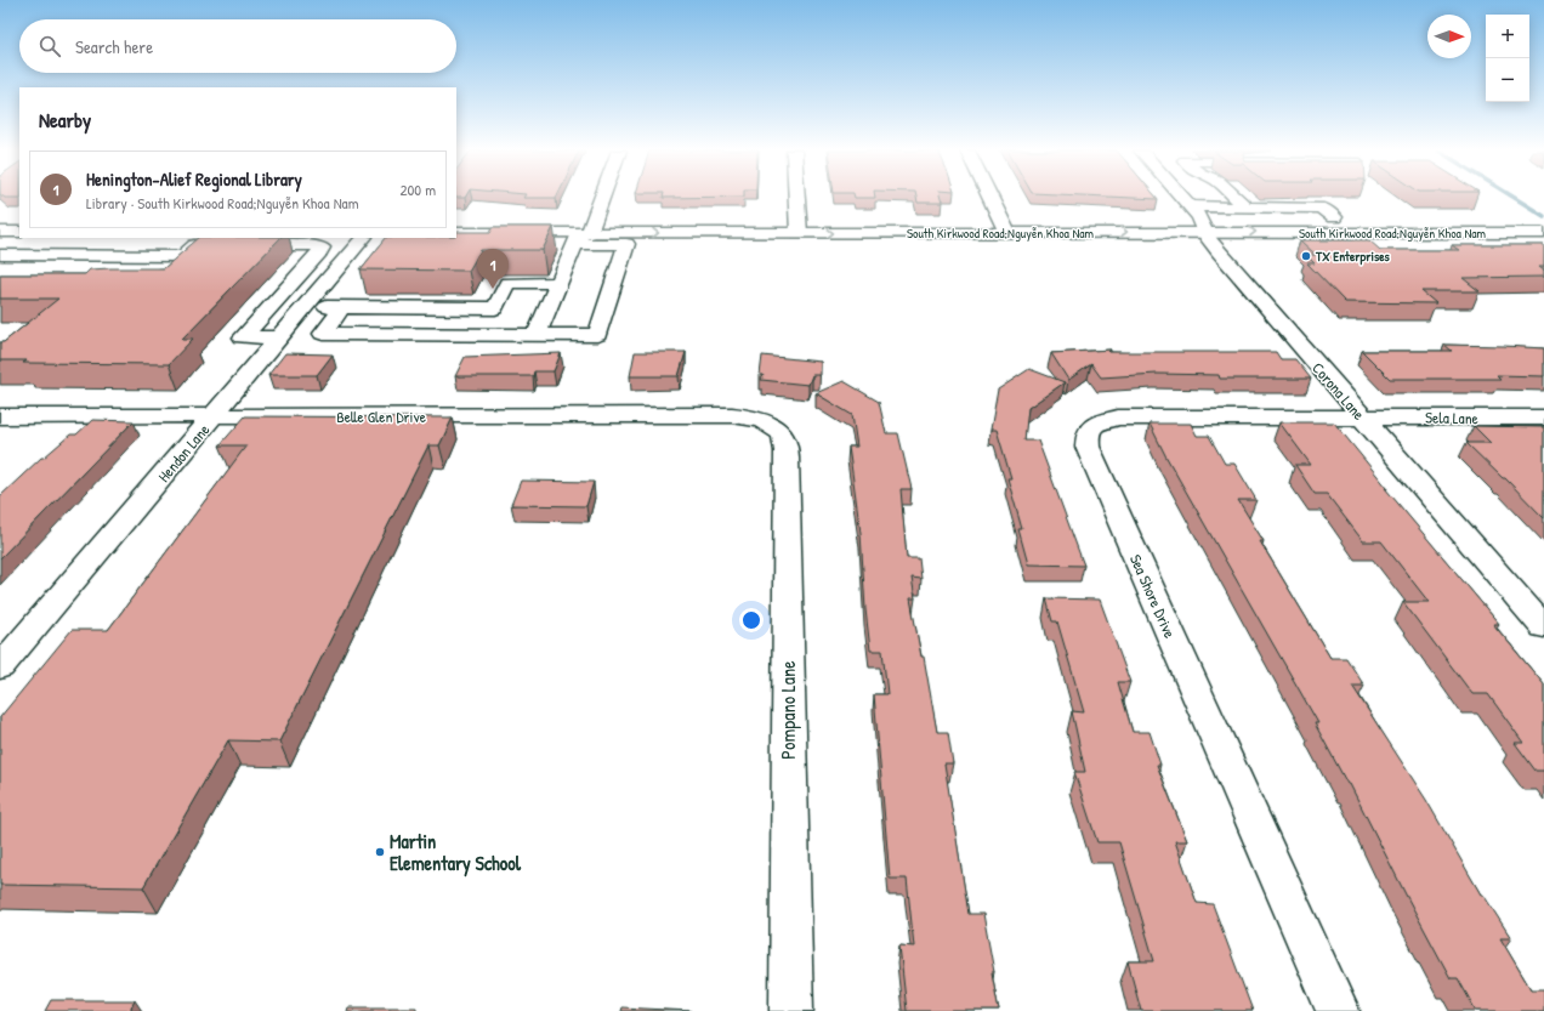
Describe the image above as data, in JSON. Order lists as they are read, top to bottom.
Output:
{
  "streets": {
    "main road": ["South Kirkwood Road;Nguyễn Khoa Nam"],
    "street": [
      "Corona Lane",
      "Belle Glen Drive",
      "Sela Lane",
      "Hendon Lane",
      "Sea Shore Drive",
      "Pompano Lane"
    ]
  },
  "crossings": [
    ["South Kirkwood Road;Nguyễn Khoa Nam", "Corona Lane"],
    ["Corona Lane", "Sela Lane"],
    ["Corona Lane", "Sea Shore Drive"],
    ["Belle Glen Drive", "Hendon Lane"],
    ["Belle Glen Drive", "Pompano Lane"],
    ["Sela Lane", "Sea Shore Drive"]
  ],
  "places": ["TX Enterprises", "Martin Elementary School"],
  "north": "right",
  "page": {
    "map_buttons": ["+", "−"],
    "search": "Search here",
    "heading": "Nearby",
    "list": [
      {
        "mark": "1",
        "name": "Henington-Alief Regional Library",
        "note": "Library · South Kirkwood Road;Nguyễn Khoa Nam",
        "value": "200 m"
      }
    ],
    "pins": "1"
  }
}
